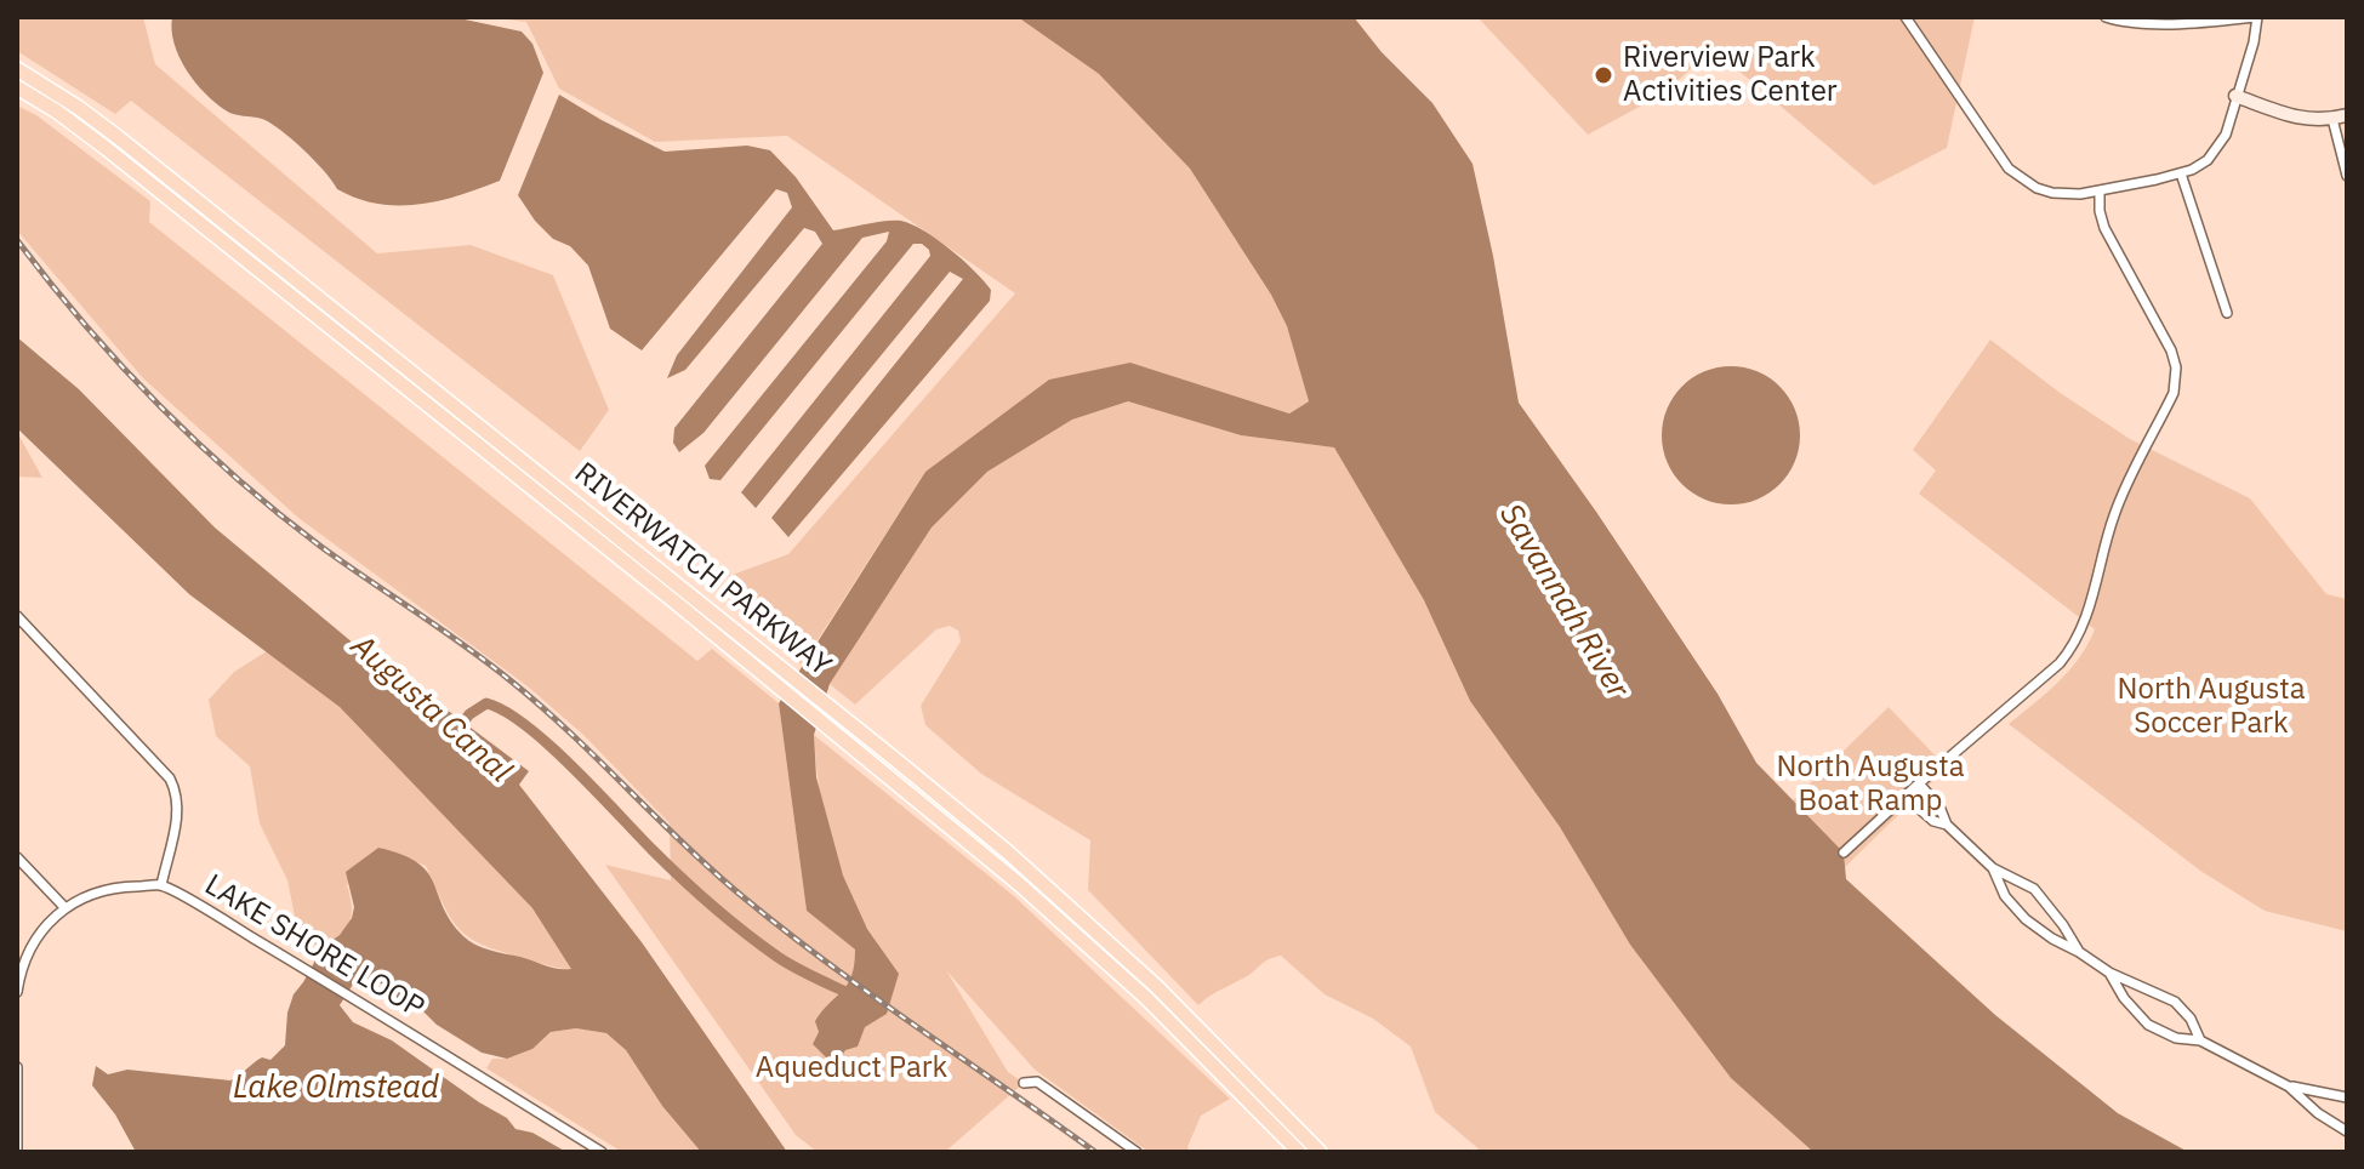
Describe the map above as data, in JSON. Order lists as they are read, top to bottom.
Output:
{
  "streets": {
    "main road": ["RIVERWATCH PARKWAY"],
    "street": ["LAKE SHORE LOOP"]
  },
  "water": ["Savannah River", "Augusta Canal", "Lake Olmstead"],
  "parks": ["North Augusta Soccer Park", "North Augusta Boat Ramp", "Aqueduct Park"],
  "places": ["Riverview Park Activities Center"]
}
